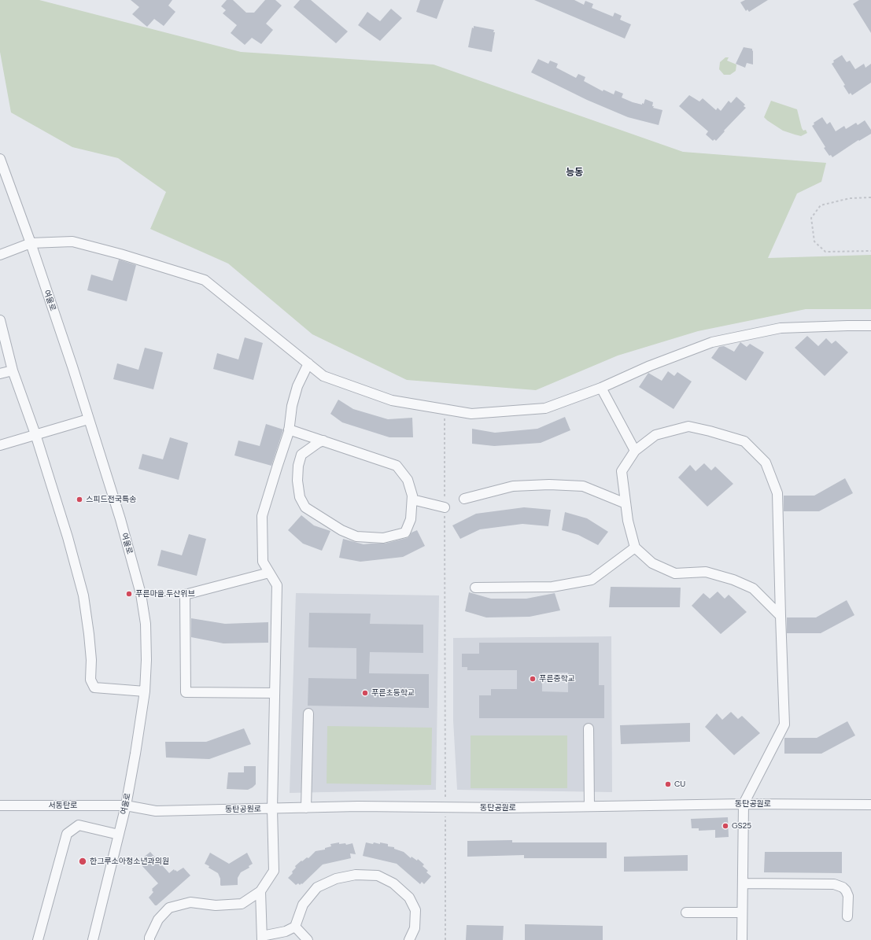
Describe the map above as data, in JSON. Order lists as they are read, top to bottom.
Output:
{
  "streets": {
    "street": ["여울로", "동탄공원로", "서동탄로"]
  },
  "crossings": [
    ["여울로", "동탄공원로"],
    ["여울로", "서동탄로"],
    ["동탄공원로", "서동탄로"]
  ],
  "districts": ["능동"],
  "places": [
    "스피드전국특송",
    "푸른마을.두산위브",
    "푸른중학교",
    "푸른초등학교",
    "CU",
    "GS25",
    "한그루소아청소년과의원"
  ]
}
